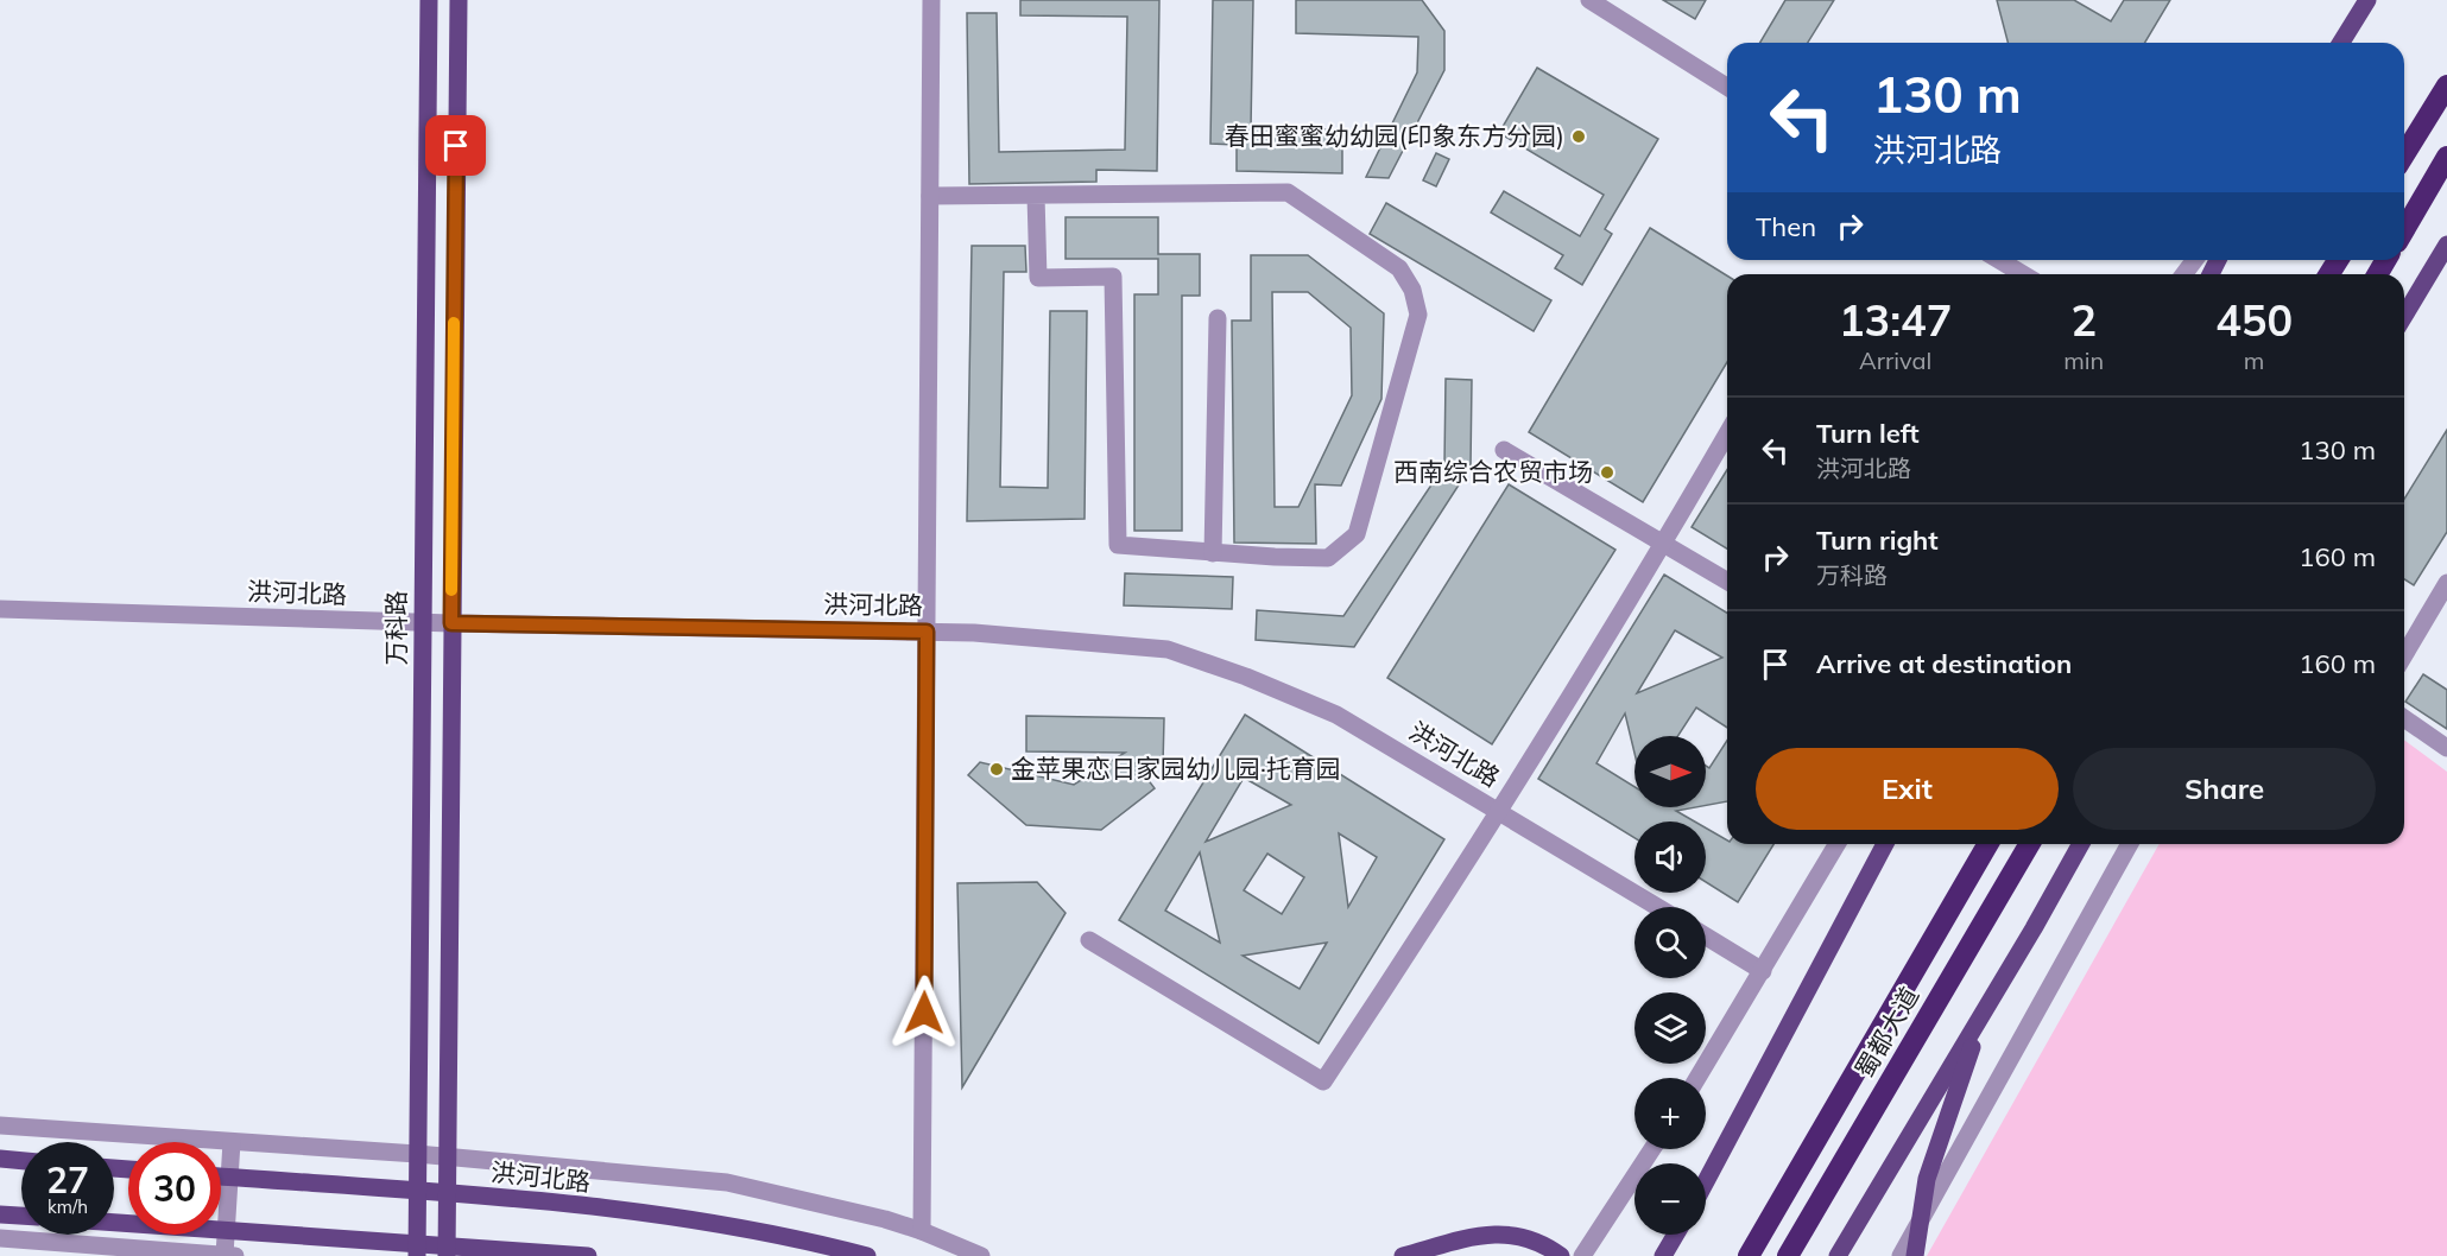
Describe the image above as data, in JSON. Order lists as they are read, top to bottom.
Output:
{
  "streets": {
    "highway": ["蜀都大道"],
    "main road": ["洪河北路", "万科路"]
  },
  "crossings": [
    ["洪河北路", "万科路"]
  ],
  "places": ["春田蜜蜜幼幼园(印象东方分园)", "西南综合农贸市场", "金苹果恋日家园幼儿园·托育园"],
  "north": "right",
  "page": {
    "turn": ["130 m", "洪河北路"],
    "then": "Then",
    "eta": [
      "13:47",
      "Arrival",
      "2",
      "min",
      "450",
      "m"
    ],
    "list": [
      {
        "name": "Turn left",
        "note": "洪河北路",
        "value": "130 m"
      },
      {
        "name": "Turn right",
        "note": "万科路",
        "value": "160 m"
      },
      {
        "name": "Arrive at destination",
        "value": "160 m"
      }
    ],
    "buttons": ["Exit", "Share"],
    "map_buttons": ["+", "−"],
    "speed": "27 km/h",
    "limit": "30"
  }
}
